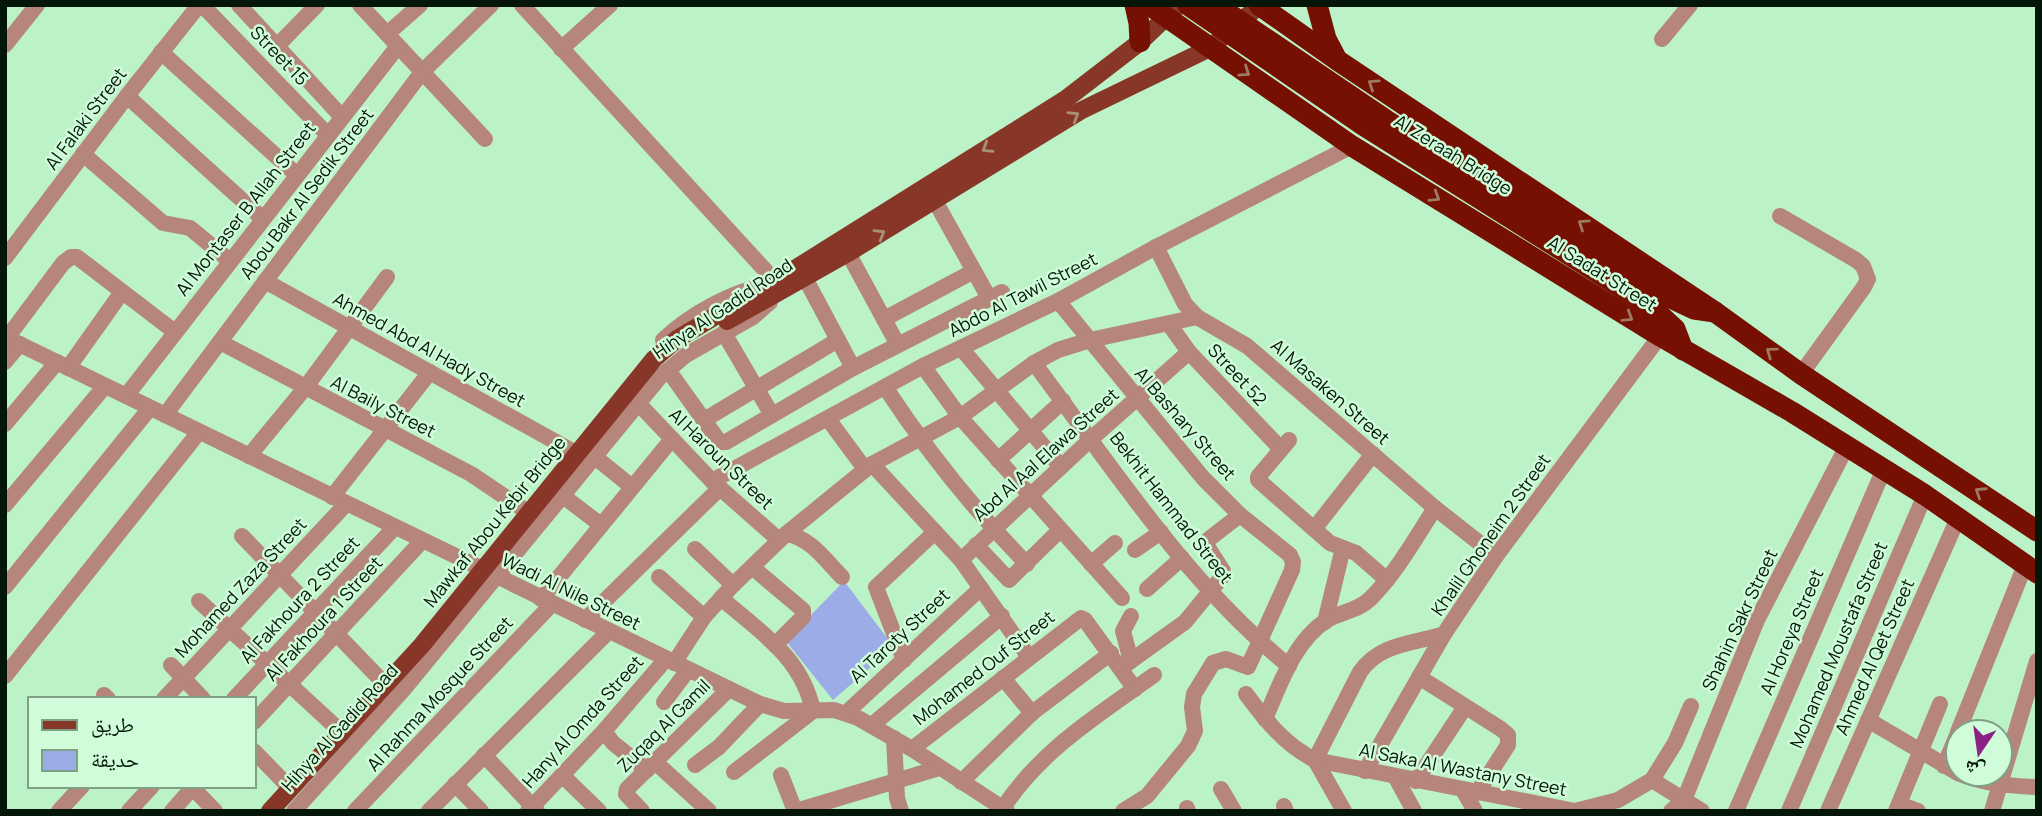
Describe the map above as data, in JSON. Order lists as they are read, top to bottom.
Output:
{
  "streets": {
    "highway": ["Al Zeraah Bridge", "Al Sadat Street"],
    "main road": ["Hihya Al Gadid Road", "Mawkaf Abou Kebir Bridge"],
    "street": [
      "Street 15",
      "Al Falaki Street",
      "Abou Bakr Al Sedik Street",
      "Al Montaser B Allah Street",
      "Abdo Al Tawil Street",
      "Ahmed Abd Al Hady Street",
      "Street 52",
      "Al Masaken Street",
      "Al Baily Street",
      "Al Bashary Street",
      "Abd Al Aal Elawa Street",
      "Al Haroun Street",
      "Bekhit Hammad Street",
      "Khalil Ghoneim 2 Street",
      "Mohamed Zaza Street",
      "Wadi Al Nile Street",
      "Al Fakhoura 2 Street",
      "Al Fakhoura 1 Street",
      "Shahin Sakr Street",
      "Al Horeya Street",
      "Al Taroty Street",
      "Mohamed Moustafa Street",
      "Ahmed Al Qet Street",
      "Mohamed Ouf Street",
      "Al Rahma Mosque Street",
      "Hany Al Omda Street",
      "Zuqaq Al Gamil",
      "Al Saka Al Wastany Street"
    ]
  },
  "crossings": [
    ["Street 15", "Al Falaki Street"],
    ["Street 15", "Al Montaser B Allah Street"],
    ["Al Zeraah Bridge", "Al Sadat Street"],
    ["Abou Bakr Al Sedik Street", "Ahmed Abd Al Hady Street"],
    ["Abou Bakr Al Sedik Street", "Al Baily Street"],
    ["Abou Bakr Al Sedik Street", "Wadi Al Nile Street"],
    ["Al Montaser B Allah Street", "Wadi Al Nile Street"],
    ["Al Sadat Street", "Abdo Al Tawil Street"],
    ["Al Sadat Street", "Hihya Al Gadid Road"],
    ["Al Sadat Street", "Khalil Ghoneim 2 Street"],
    ["Al Sadat Street", "Shahin Sakr Street"],
    ["Al Sadat Street", "Al Horeya Street"],
    ["Al Sadat Street", "Mohamed Moustafa Street"],
    ["Al Sadat Street", "Ahmed Al Qet Street"],
    ["Abdo Al Tawil Street", "Al Masaken Street"],
    ["Abdo Al Tawil Street", "Al Bashary Street"],
    ["Abdo Al Tawil Street", "Al Haroun Street"],
    ["Abdo Al Tawil Street", "Wadi Al Nile Street"],
    ["Hihya Al Gadid Road", "Ahmed Abd Al Hady Street"],
    ["Hihya Al Gadid Road", "Al Baily Street"],
    ["Hihya Al Gadid Road", "Al Haroun Street"],
    ["Hihya Al Gadid Road", "Mawkaf Abou Kebir Bridge"],
    ["Hihya Al Gadid Road", "Wadi Al Nile Street"],
    ["Ahmed Abd Al Hady Street", "Mohamed Zaza Street"],
    ["Street 52", "Abd Al Aal Elawa Street"],
    ["Al Masaken Street", "Khalil Ghoneim 2 Street"],
    ["Al Baily Street", "Mohamed Zaza Street"],
    ["Al Bashary Street", "Abd Al Aal Elawa Street"],
    ["Al Bashary Street", "Bekhit Hammad Street"],
    ["Abd Al Aal Elawa Street", "Bekhit Hammad Street"],
    ["Al Haroun Street", "Al Rahma Mosque Street"],
    ["Khalil Ghoneim 2 Street", "Al Saka Al Wastany Street"],
    ["Mohamed Zaza Street", "Wadi Al Nile Street"],
    ["Wadi Al Nile Street", "Al Fakhoura 2 Street"],
    ["Wadi Al Nile Street", "Al Fakhoura 1 Street"],
    ["Wadi Al Nile Street", "Al Taroty Street"],
    ["Wadi Al Nile Street", "Mohamed Ouf Street"],
    ["Wadi Al Nile Street", "Al Rahma Mosque Street"],
    ["Wadi Al Nile Street", "Hany Al Omda Street"],
    ["Wadi Al Nile Street", "Zuqaq Al Gamil"]
  ],
  "legend": ["طريق", "حديقة"],
  "north": "bottom"
}
